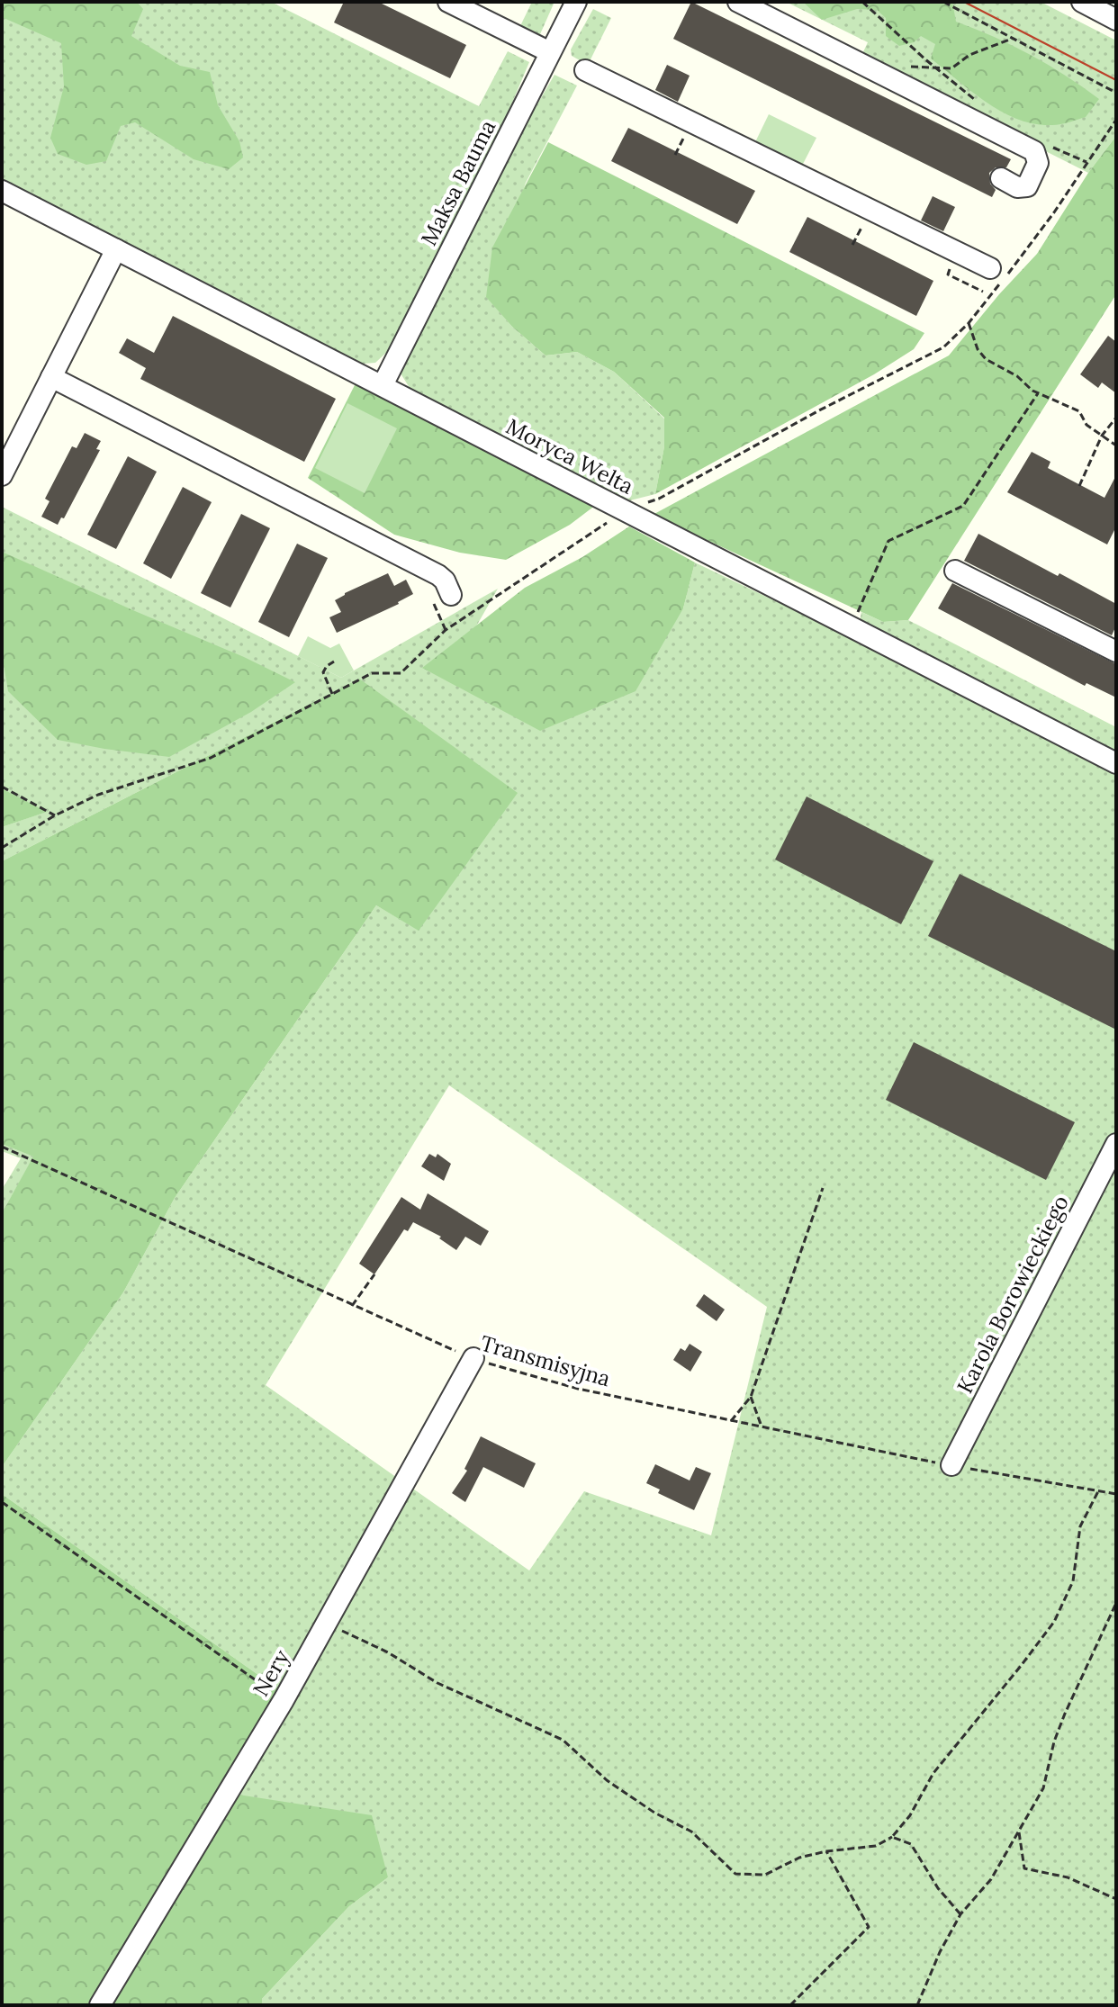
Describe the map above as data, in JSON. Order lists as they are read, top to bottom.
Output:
{
  "streets": {
    "street": [
      "Maksa Bauma",
      "Moryca Welta",
      "Karola Borowieckiego",
      "Nery"
    ],
    "path": ["Transmisyjna"]
  },
  "crossings": [
    ["Maksa Bauma", "Moryca Welta"],
    ["Karola Borowieckiego", "Transmisyjna"],
    ["Transmisyjna", "Nery"]
  ]
}
